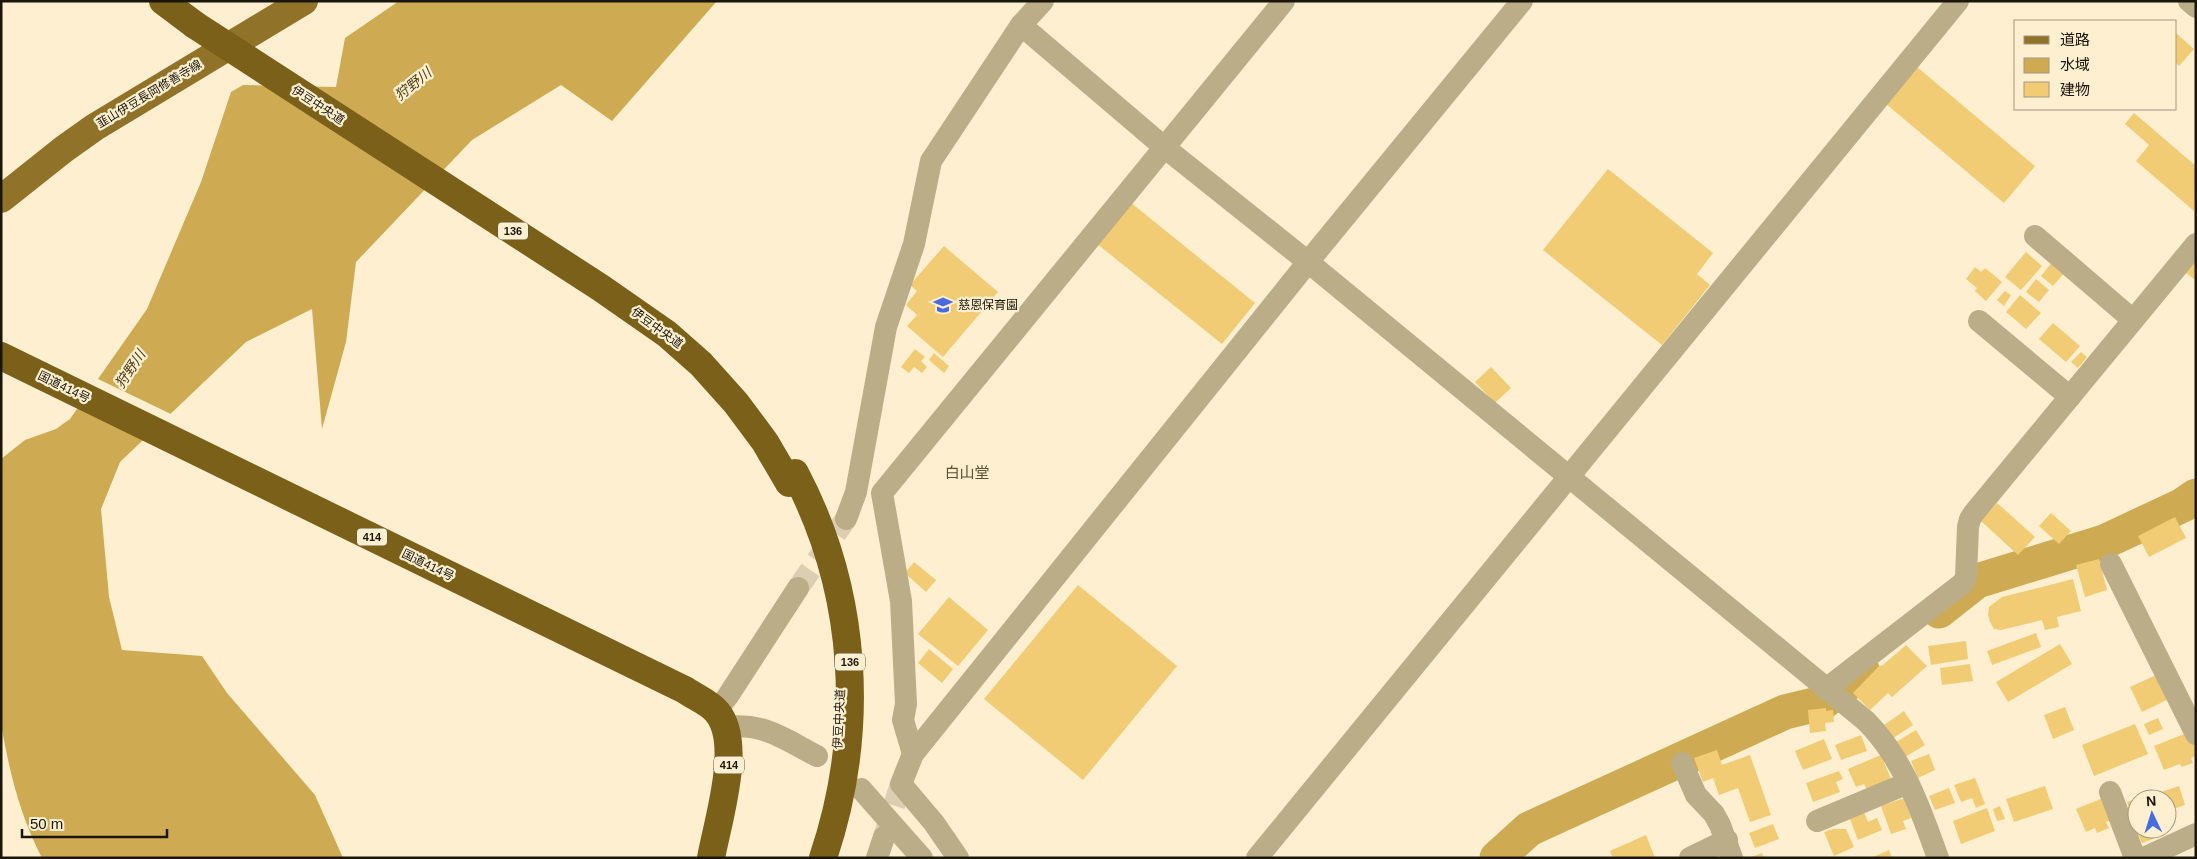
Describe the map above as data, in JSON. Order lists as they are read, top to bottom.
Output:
{
  "streets": {
    "highway": [
      "伊豆中央道",
      "136",
      "国道414号",
      "414"
    ],
    "main road": ["韮山伊豆長岡修善寺線"]
  },
  "crossings": [
    ["国道414号", "414"]
  ],
  "districts": ["白山堂"],
  "water": ["狩野川"],
  "places": {
    "school or university": ["慈恩保育園"]
  },
  "legend": ["道路", "水域", "建物"],
  "scale_bar": "50 m",
  "north": "top"
}
